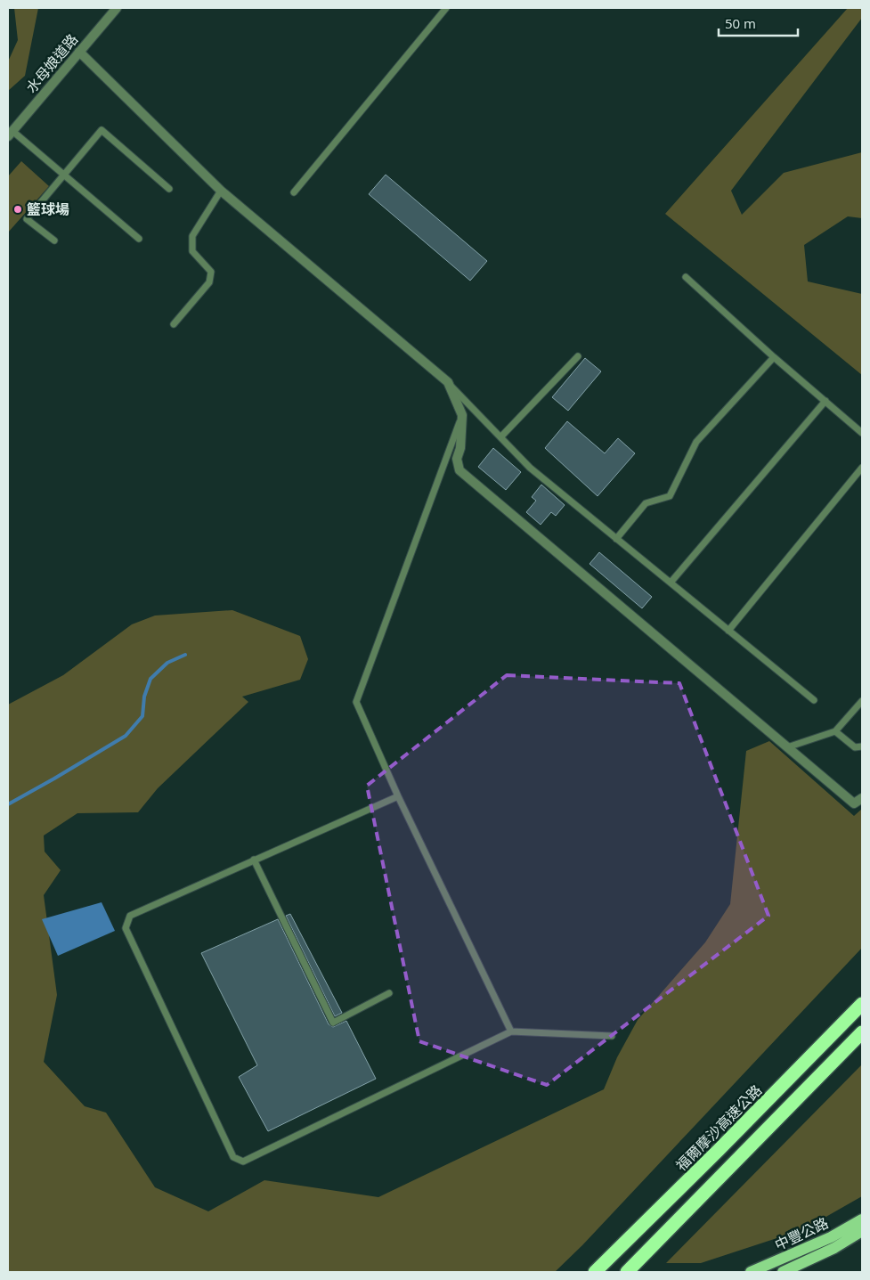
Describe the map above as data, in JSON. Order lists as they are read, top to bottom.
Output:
{
  "streets": {
    "highway": ["福爾摩沙高速公路"],
    "main road": ["中豐公路"],
    "street": ["水母娘道路"]
  },
  "places": ["籃球場"],
  "scale_bar": "50 m"
}
